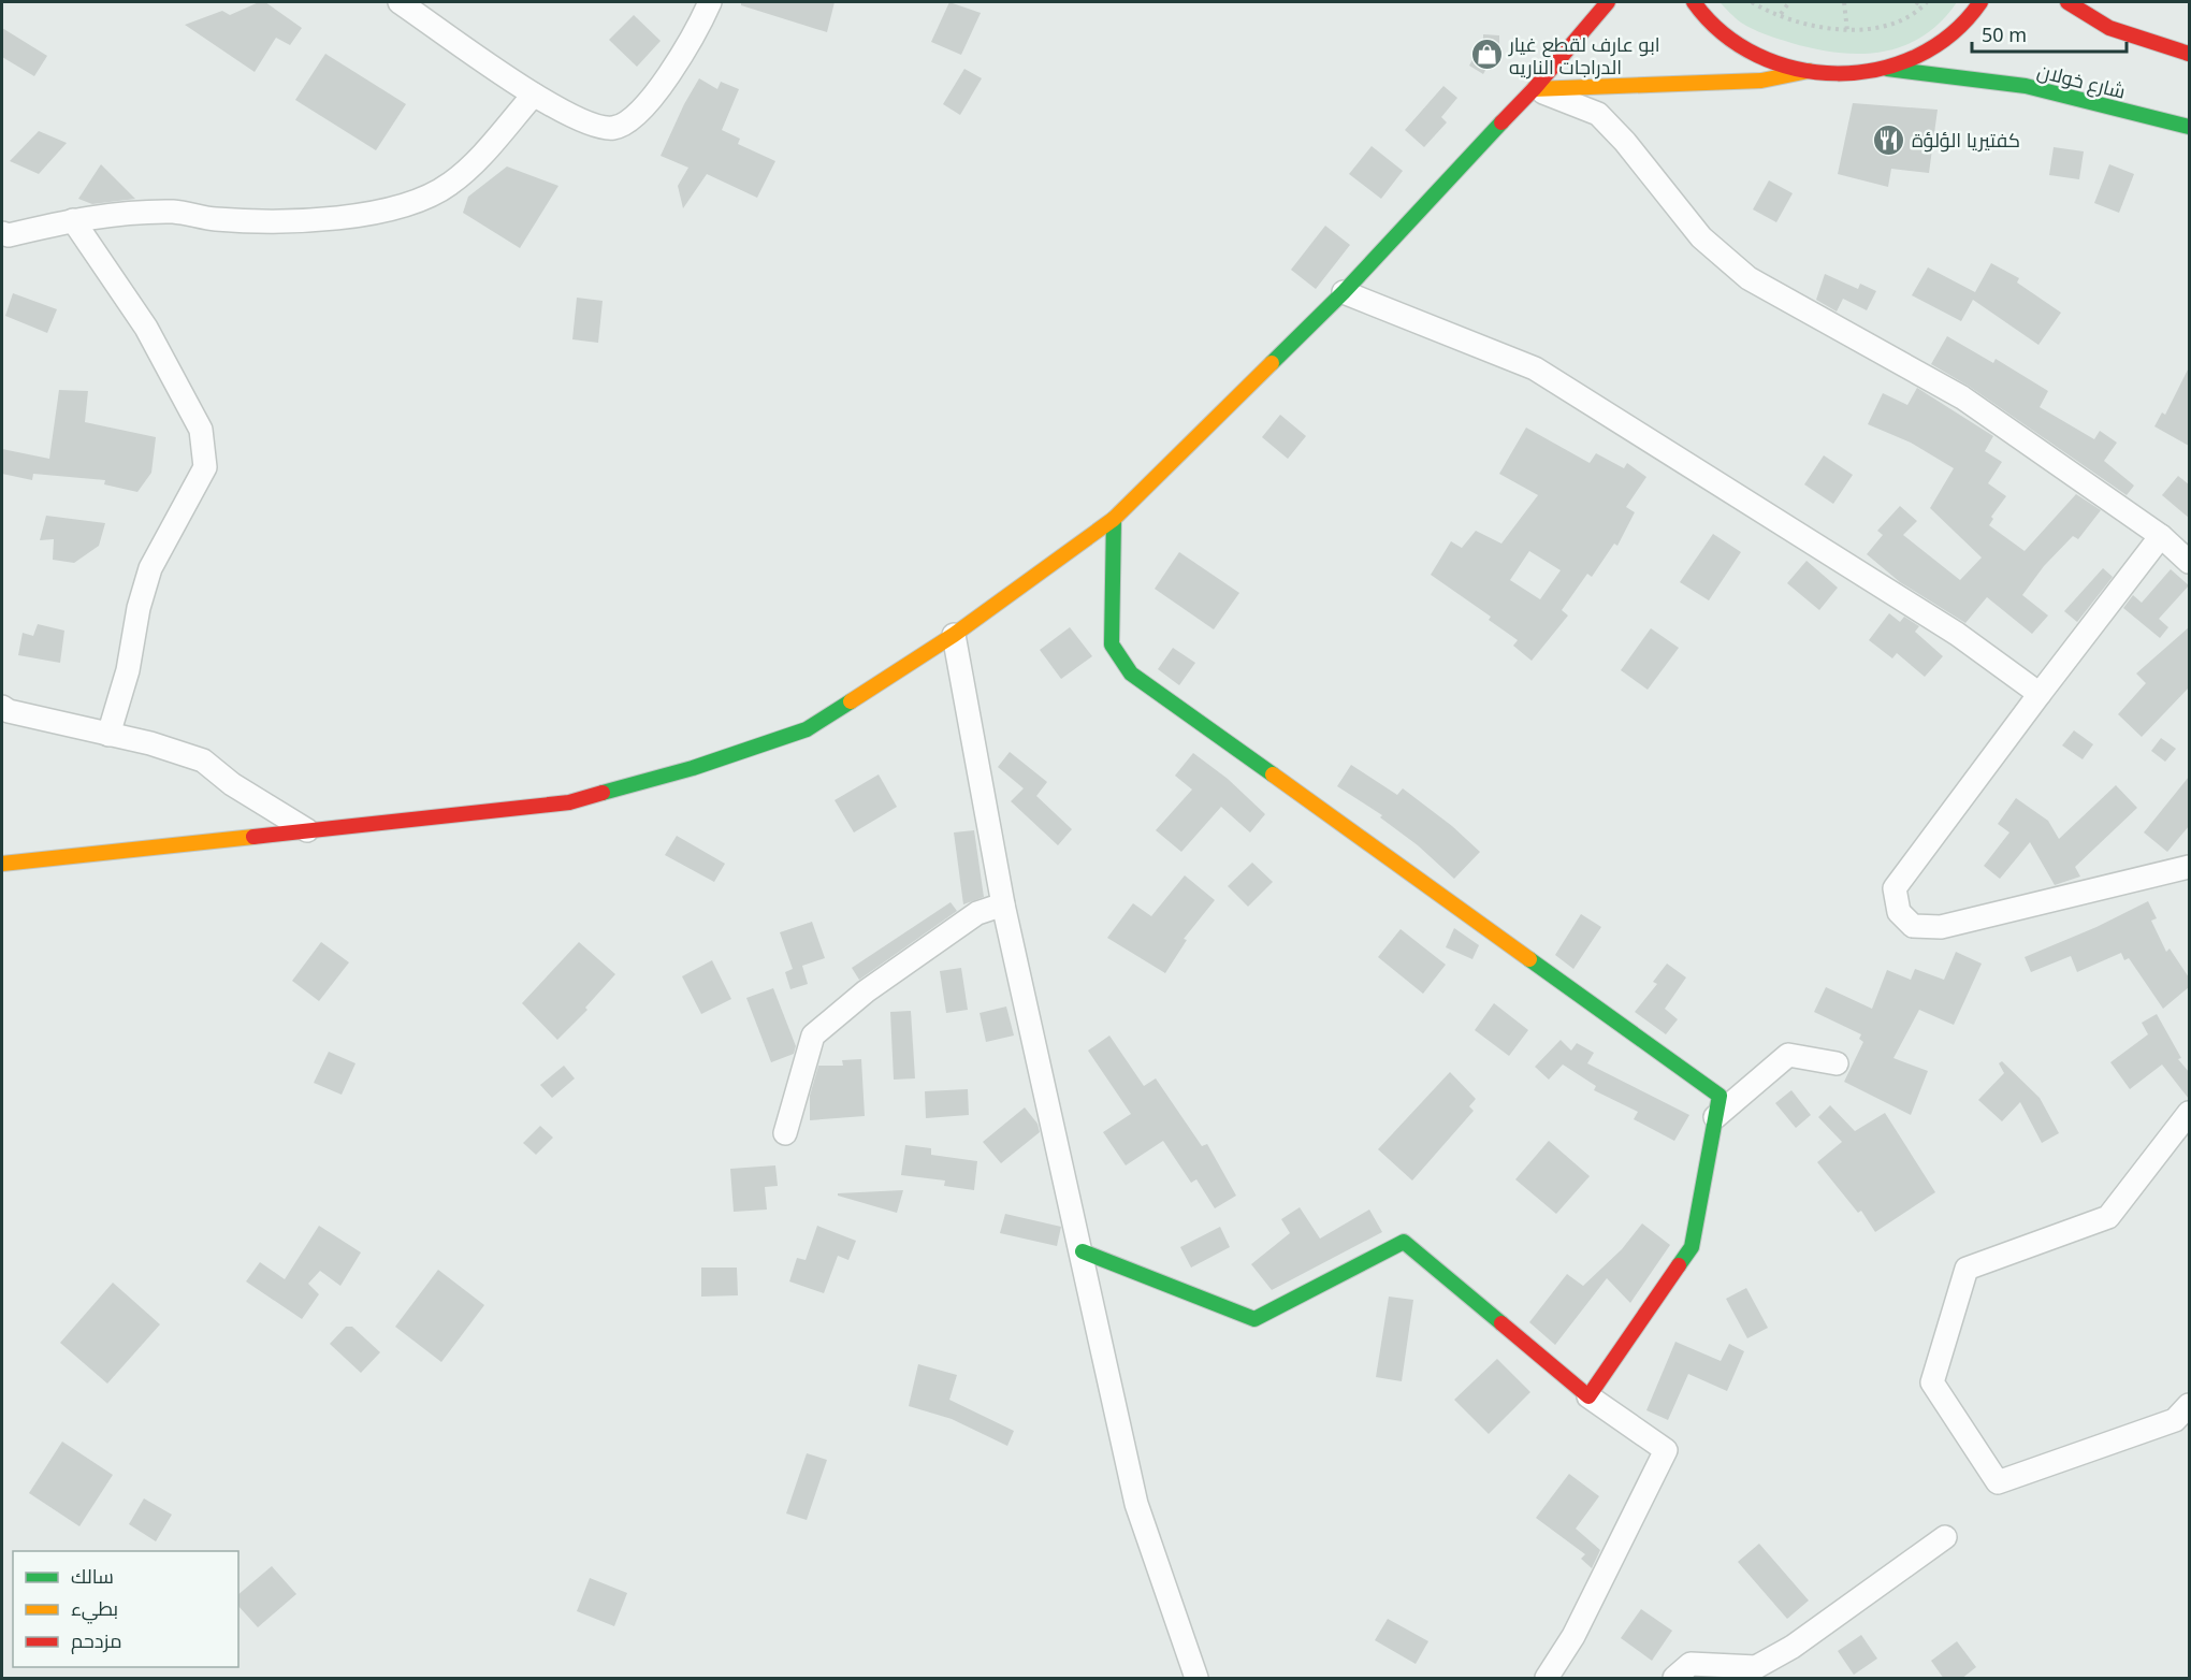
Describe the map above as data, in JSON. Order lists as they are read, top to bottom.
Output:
{
  "streets": {
    "street": ["شارع خولان"]
  },
  "places": {
    "shop": ["ابو عارف لقطع غيار الدراجات الناريه"],
    "restaurant": ["كفتيريا الؤلؤة"]
  },
  "legend": ["سالك", "بطيء", "مزدحم"],
  "scale_bar": "50 m"
}
